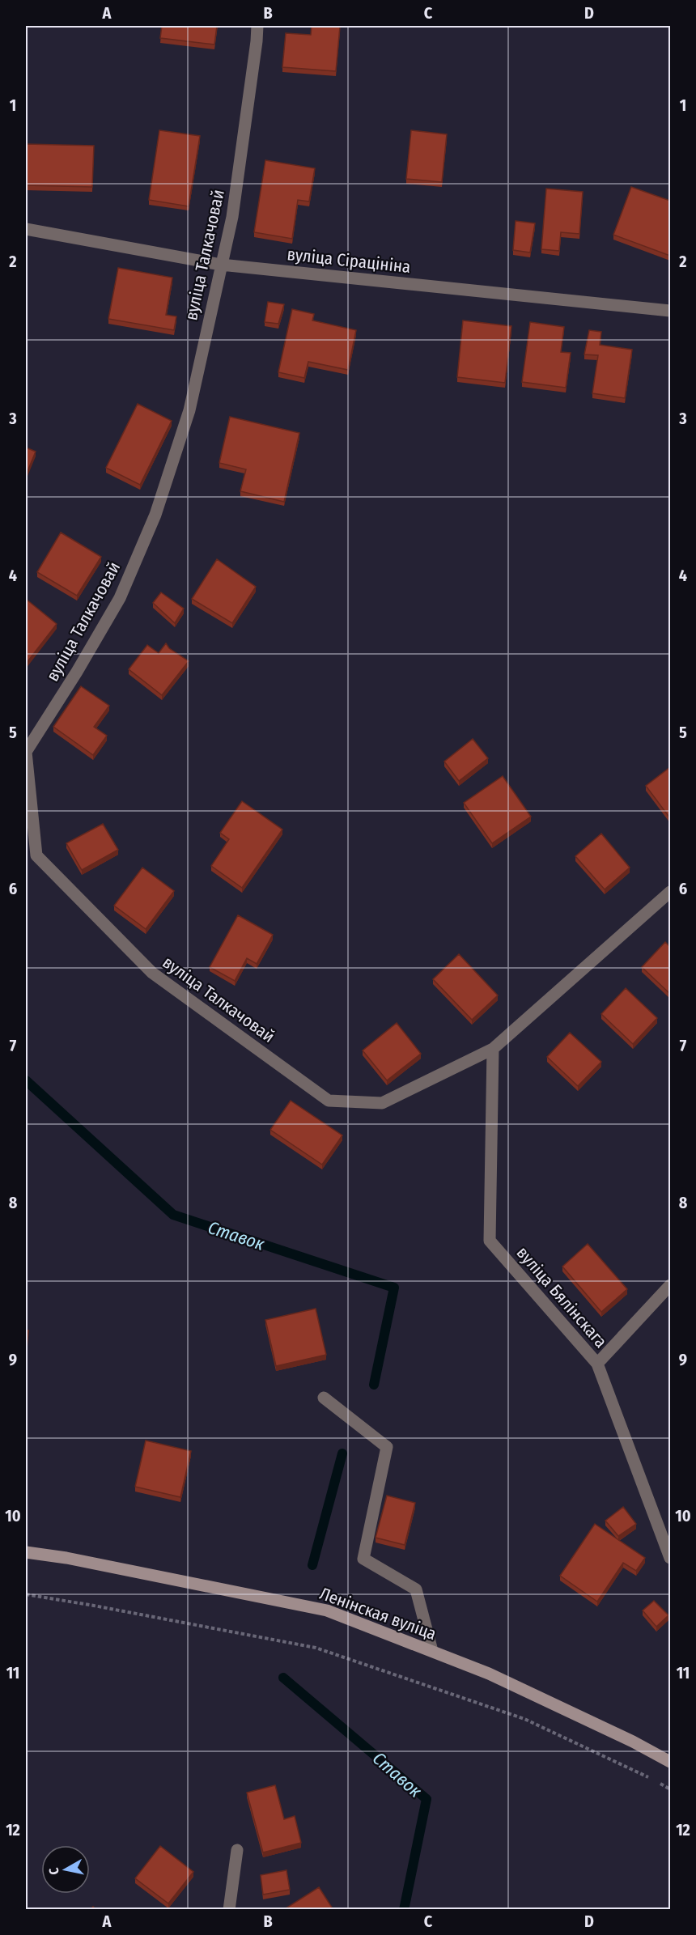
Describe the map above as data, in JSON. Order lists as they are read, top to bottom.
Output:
{
  "streets": {
    "main road": ["Ленінская вуліца"],
    "street": ["вуліца Талкачовай", "вуліца Сірацініна", "вуліца Бялінскага"]
  },
  "crossings": [
    ["вуліца Талкачовай", "вуліца Сірацініна"],
    ["вуліца Талкачовай", "вуліца Бялінскага"]
  ],
  "water": ["Ставок"],
  "north": "left",
  "grid": {
    "columns": [
      "A",
      "B",
      "C",
      "D"
    ],
    "rows": [
      "1",
      "2",
      "3",
      "4",
      "5",
      "6",
      "7",
      "8",
      "9",
      "10",
      "11",
      "12"
    ]
  }
}
